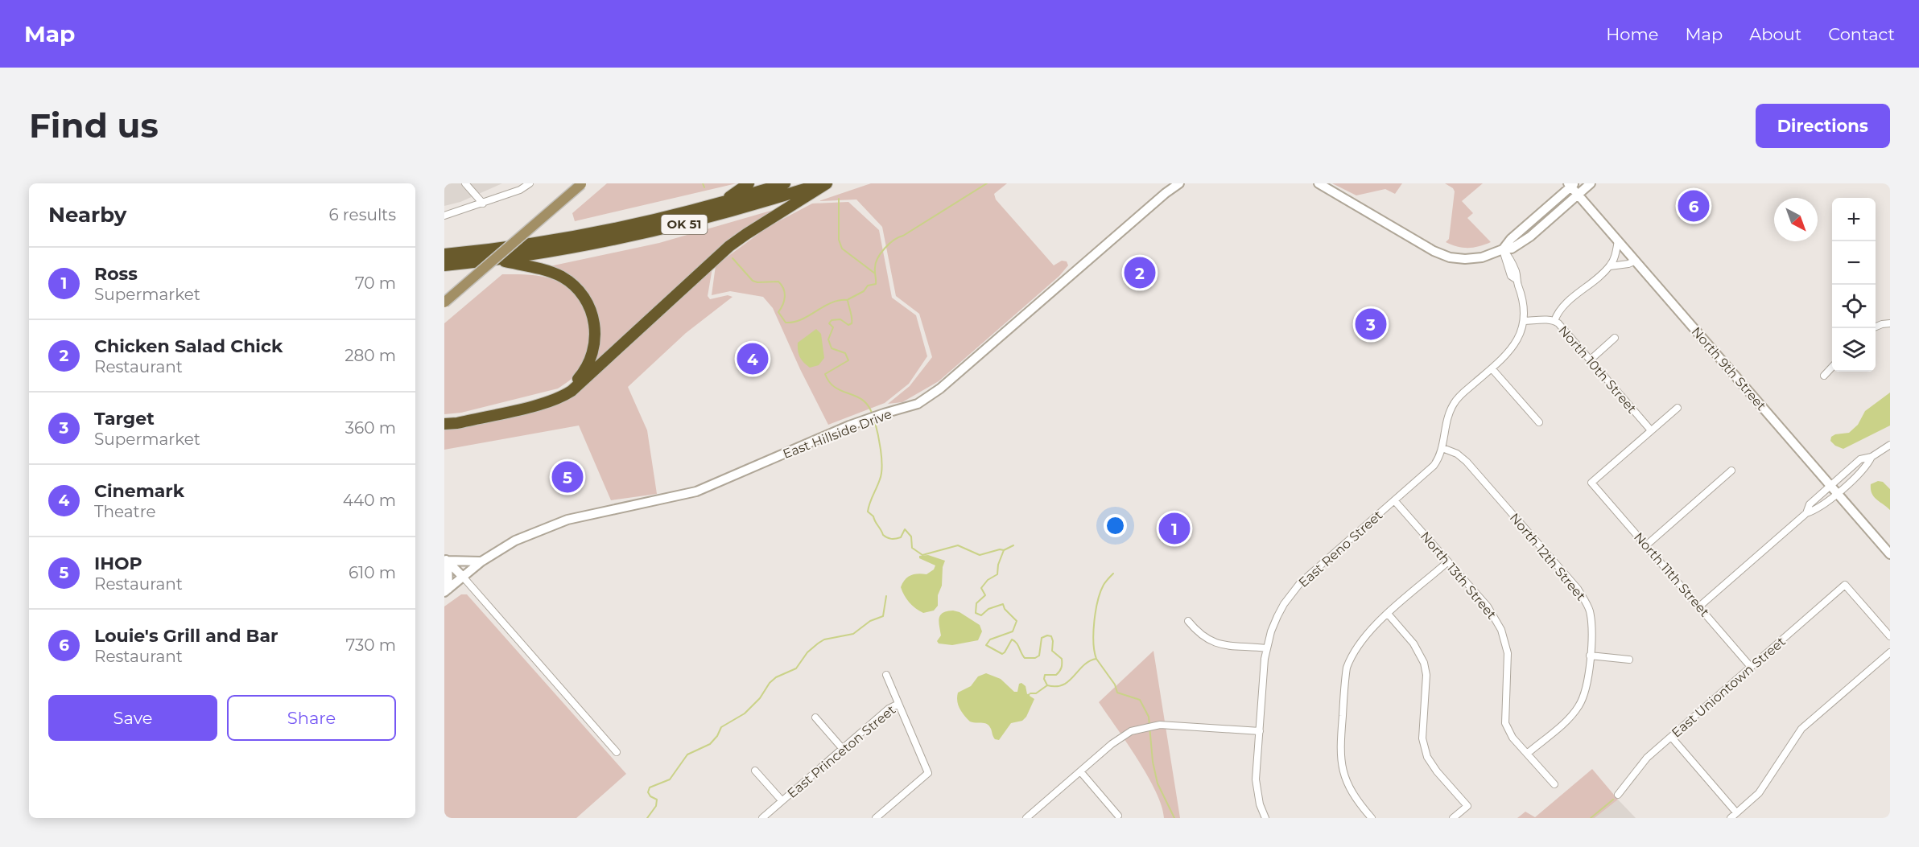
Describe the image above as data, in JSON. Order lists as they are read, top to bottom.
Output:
{
  "streets": {
    "highway": ["OK 51"],
    "street": [
      "North 9th Street",
      "North 10th Street",
      "East Hillside Drive",
      "East Reno Street",
      "North 12th Street",
      "North 11th Street",
      "North 13th Street",
      "East Uniontown Street",
      "East Princeton Street"
    ]
  },
  "crossings": [
    ["North 10th Street", "East Reno Street"],
    ["North 10th Street", "North 11th Street"],
    ["East Reno Street", "North 12th Street"],
    ["East Reno Street", "North 13th Street"],
    ["North 12th Street", "North 13th Street"],
    ["North 11th Street", "East Uniontown Street"]
  ],
  "north": "bottom right",
  "page": {
    "header": "Map",
    "nav": [
      "Home",
      "Map",
      "About",
      "Contact"
    ],
    "buttons": [
      "Directions",
      ["Save", "Share"]
    ],
    "title": "Find us",
    "heading": ["Nearby", "6 results"],
    "pins": [
      "6",
      "2",
      "3",
      "4",
      "5",
      "1"
    ],
    "map_buttons": ["+", "−"],
    "list": [
      {
        "mark": "1",
        "name": "Ross",
        "note": "Supermarket",
        "value": "70 m"
      },
      {
        "mark": "2",
        "name": "Chicken Salad Chick",
        "note": "Restaurant",
        "value": "280 m"
      },
      {
        "mark": "3",
        "name": "Target",
        "note": "Supermarket",
        "value": "360 m"
      },
      {
        "mark": "4",
        "name": "Cinemark",
        "note": "Theatre",
        "value": "440 m"
      },
      {
        "mark": "5",
        "name": "IHOP",
        "note": "Restaurant",
        "value": "610 m"
      },
      {
        "mark": "6",
        "name": "Louie's Grill and Bar",
        "note": "Restaurant",
        "value": "730 m"
      }
    ]
  }
}
